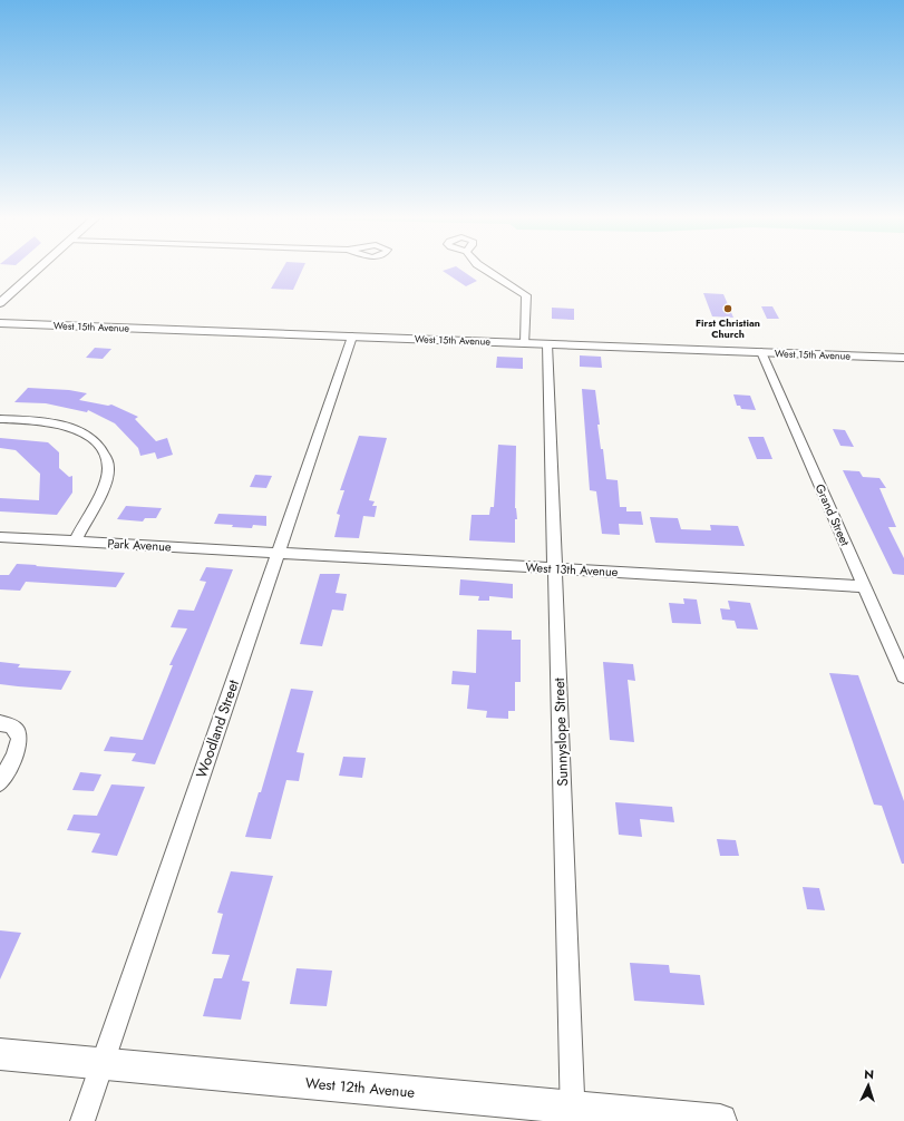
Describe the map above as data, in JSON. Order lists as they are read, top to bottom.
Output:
{
  "streets": {
    "main road": ["West 12th Avenue"],
    "street": [
      "West 15th Avenue",
      "Grand Street",
      "Park Avenue",
      "West 13th Avenue",
      "Woodland Street",
      "Sunnyslope Street"
    ]
  },
  "crossings": [
    ["West 15th Avenue", "Grand Street"],
    ["West 15th Avenue", "Woodland Street"],
    ["West 15th Avenue", "Sunnyslope Street"],
    ["Grand Street", "West 13th Avenue"],
    ["Park Avenue", "West 13th Avenue"],
    ["Park Avenue", "Woodland Street"],
    ["West 13th Avenue", "Woodland Street"],
    ["West 13th Avenue", "Sunnyslope Street"],
    ["Woodland Street", "West 12th Avenue"],
    ["Sunnyslope Street", "West 12th Avenue"]
  ],
  "places": ["First Christian Church"],
  "north": "top"
}
